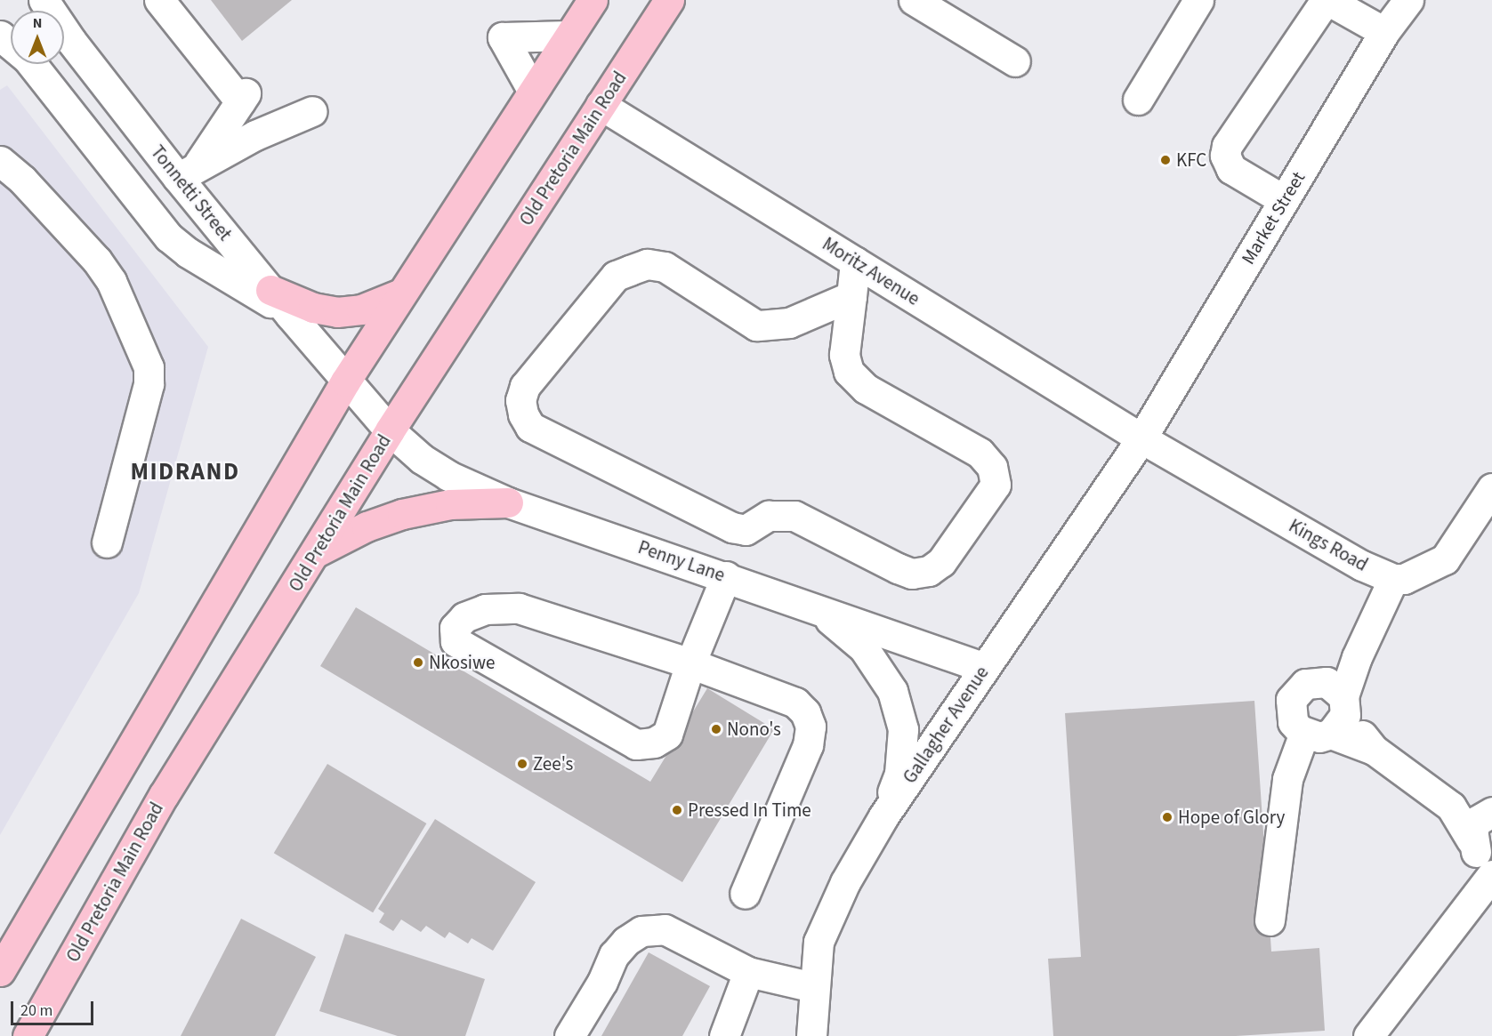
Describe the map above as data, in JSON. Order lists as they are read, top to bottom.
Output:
{
  "streets": {
    "main road": ["Old Pretoria Main Road"],
    "street": [
      "Tonnetti Street",
      "Market Street",
      "Moritz Avenue",
      "Kings Road",
      "Penny Lane",
      "Gallagher Avenue"
    ]
  },
  "crossings": [
    ["Old Pretoria Main Road", "Tonnetti Street"],
    ["Old Pretoria Main Road", "Moritz Avenue"],
    ["Old Pretoria Main Road", "Penny Lane"],
    ["Tonnetti Street", "Penny Lane"],
    ["Market Street", "Moritz Avenue"],
    ["Market Street", "Kings Road"],
    ["Market Street", "Gallagher Avenue"],
    ["Moritz Avenue", "Kings Road"],
    ["Moritz Avenue", "Gallagher Avenue"],
    ["Kings Road", "Gallagher Avenue"],
    ["Penny Lane", "Gallagher Avenue"]
  ],
  "districts": ["MIDRAND"],
  "places": [
    "KFC",
    "Nkosiwe",
    "Nono's",
    "Zee's",
    "Pressed In Time",
    "Hope of Glory"
  ],
  "scale_bar": "20 m",
  "north": "top"
}
